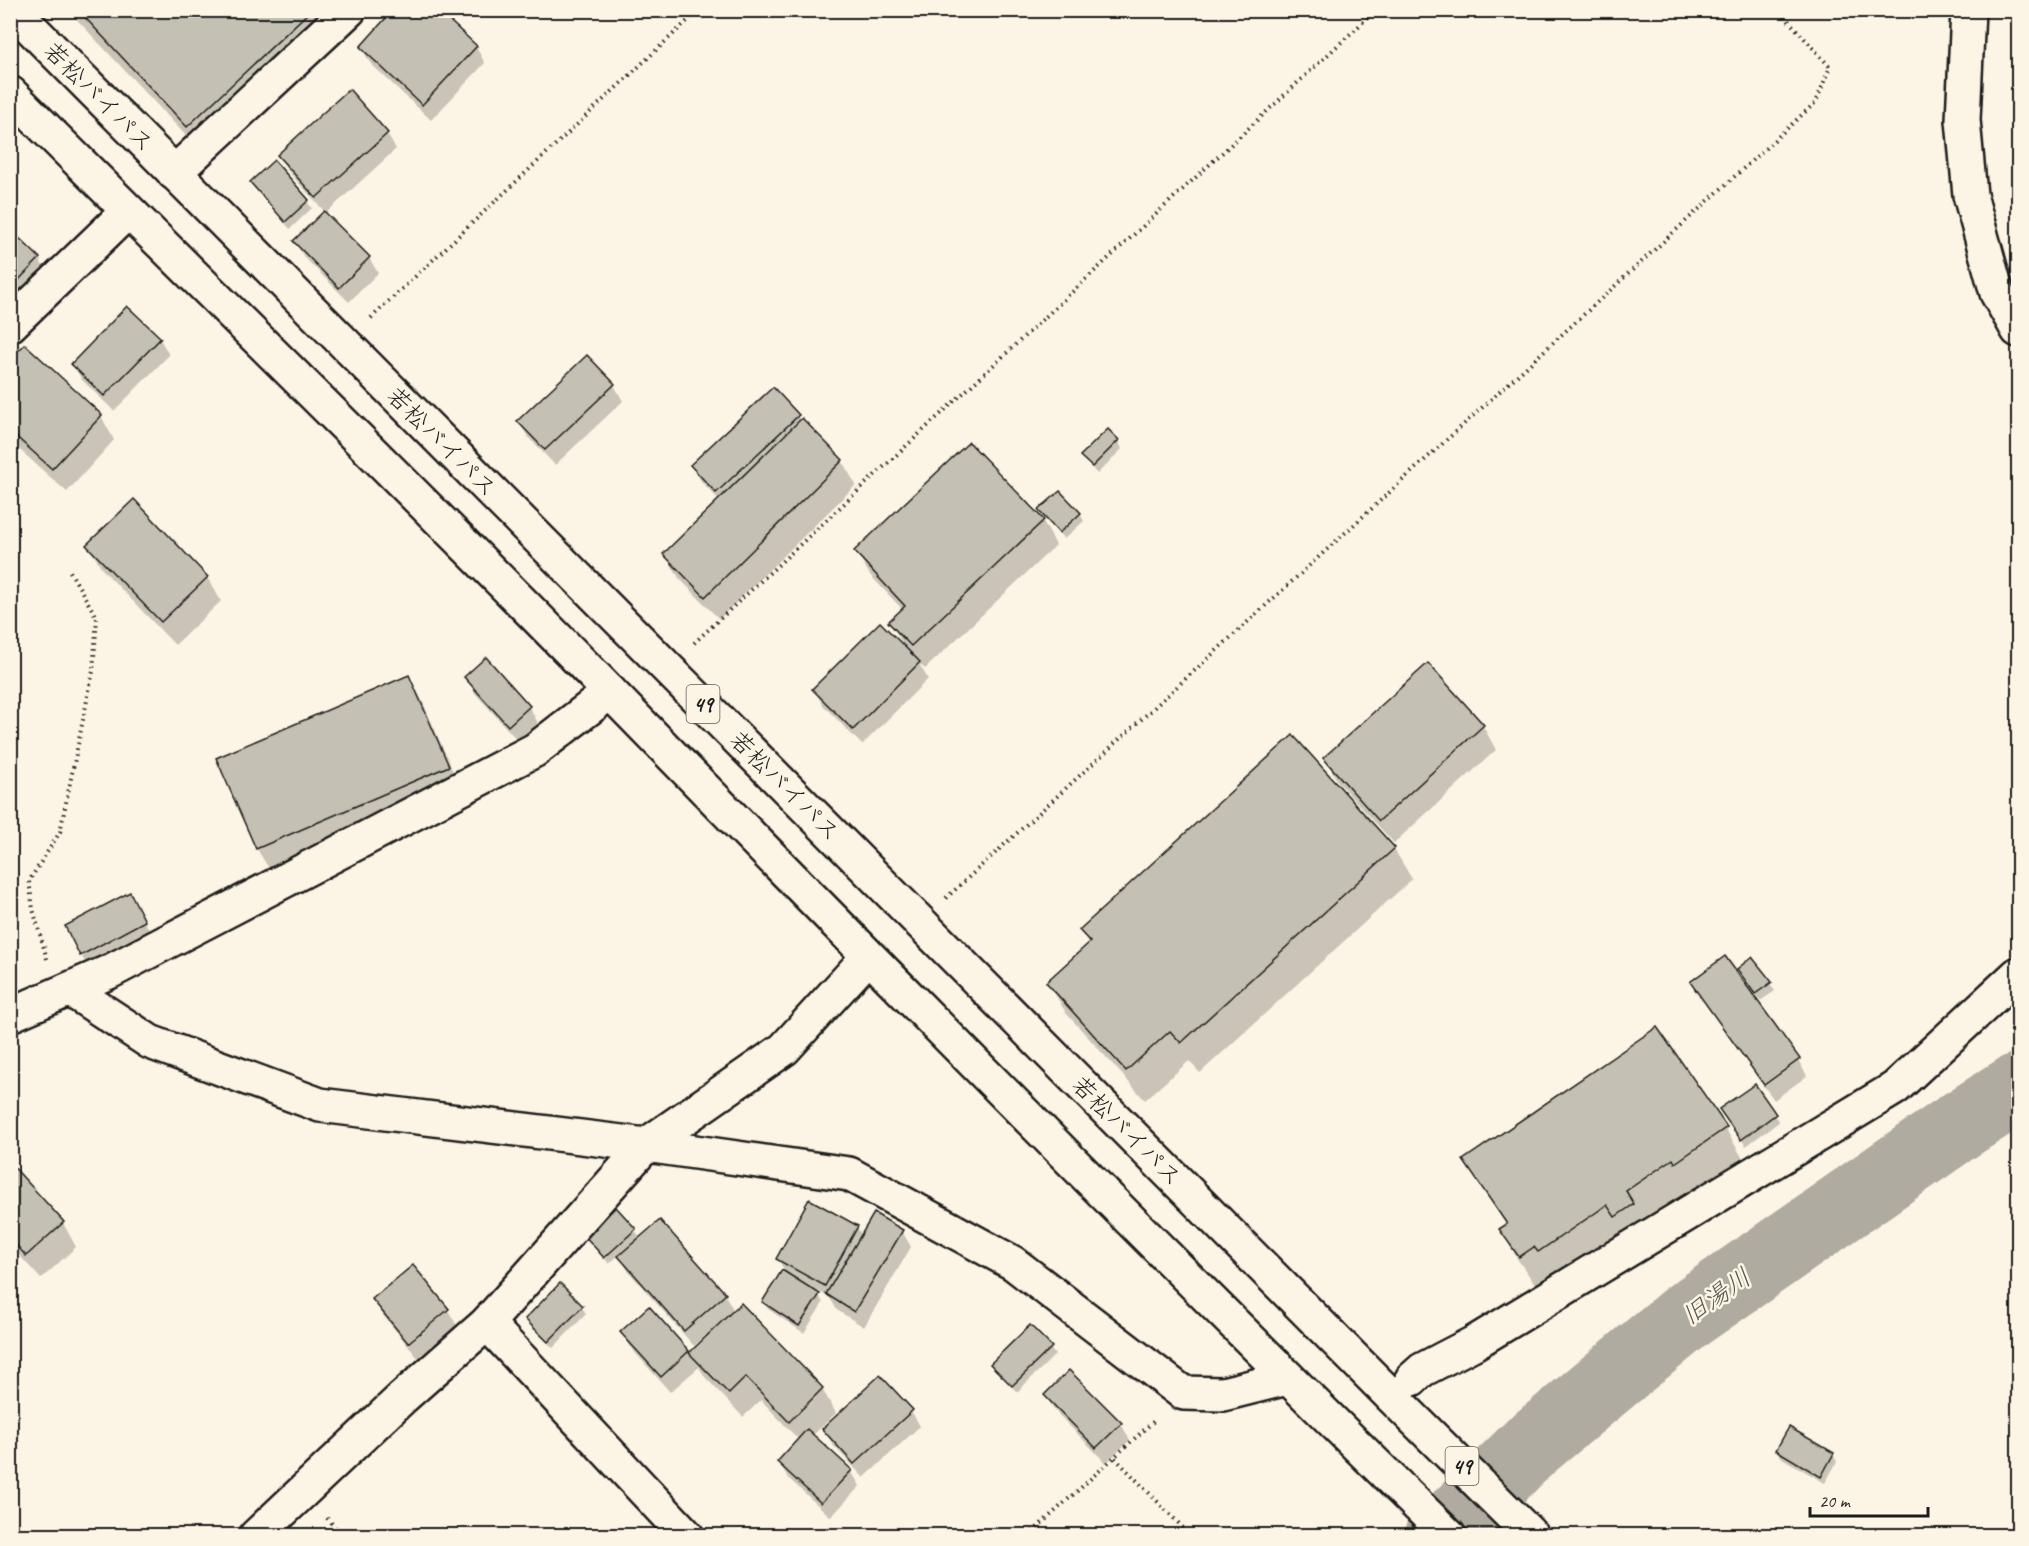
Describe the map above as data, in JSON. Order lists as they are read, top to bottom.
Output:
{
  "streets": {
    "main road": ["若松バイパス", "49"]
  },
  "water": ["旧湯川"],
  "scale_bar": "20 m"
}
